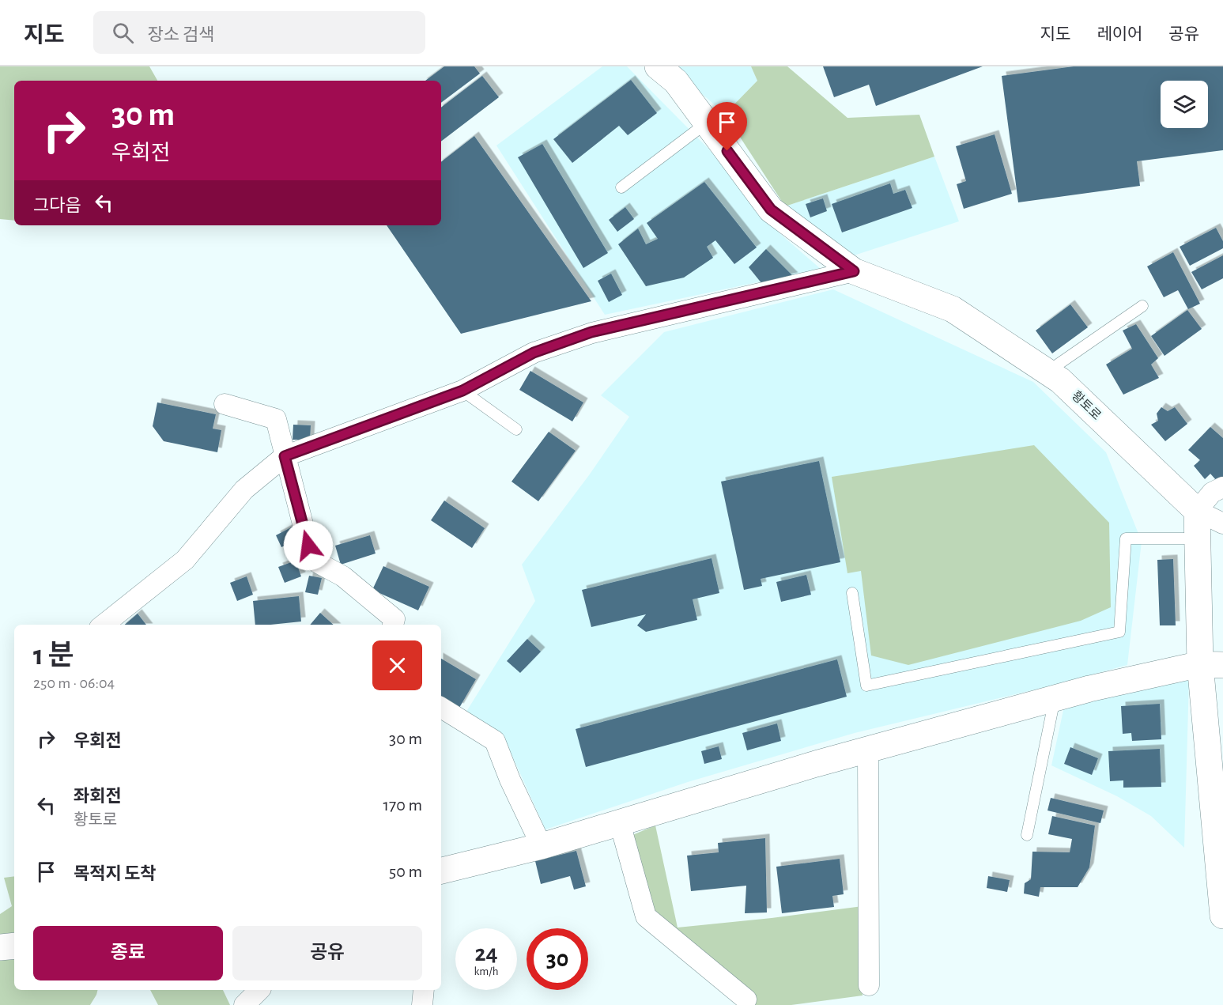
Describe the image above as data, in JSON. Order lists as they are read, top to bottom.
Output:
{
  "streets": {
    "main road": ["황토로"]
  },
  "page": {
    "header": "지도",
    "search": "장소 검색",
    "nav": ["지도", "레이어", "공유"],
    "turn": ["30 m", "우회전"],
    "then": "그다음",
    "heading": ["1 분", "250 m · 06:04"],
    "list": [
      {
        "name": "우회전",
        "value": "30 m"
      },
      {
        "name": "좌회전",
        "note": "황토로",
        "value": "170 m"
      },
      {
        "name": "목적지 도착",
        "value": "50 m"
      }
    ],
    "buttons": ["종료", "공유"],
    "speed": "24 km/h",
    "limit": "30"
  }
}
